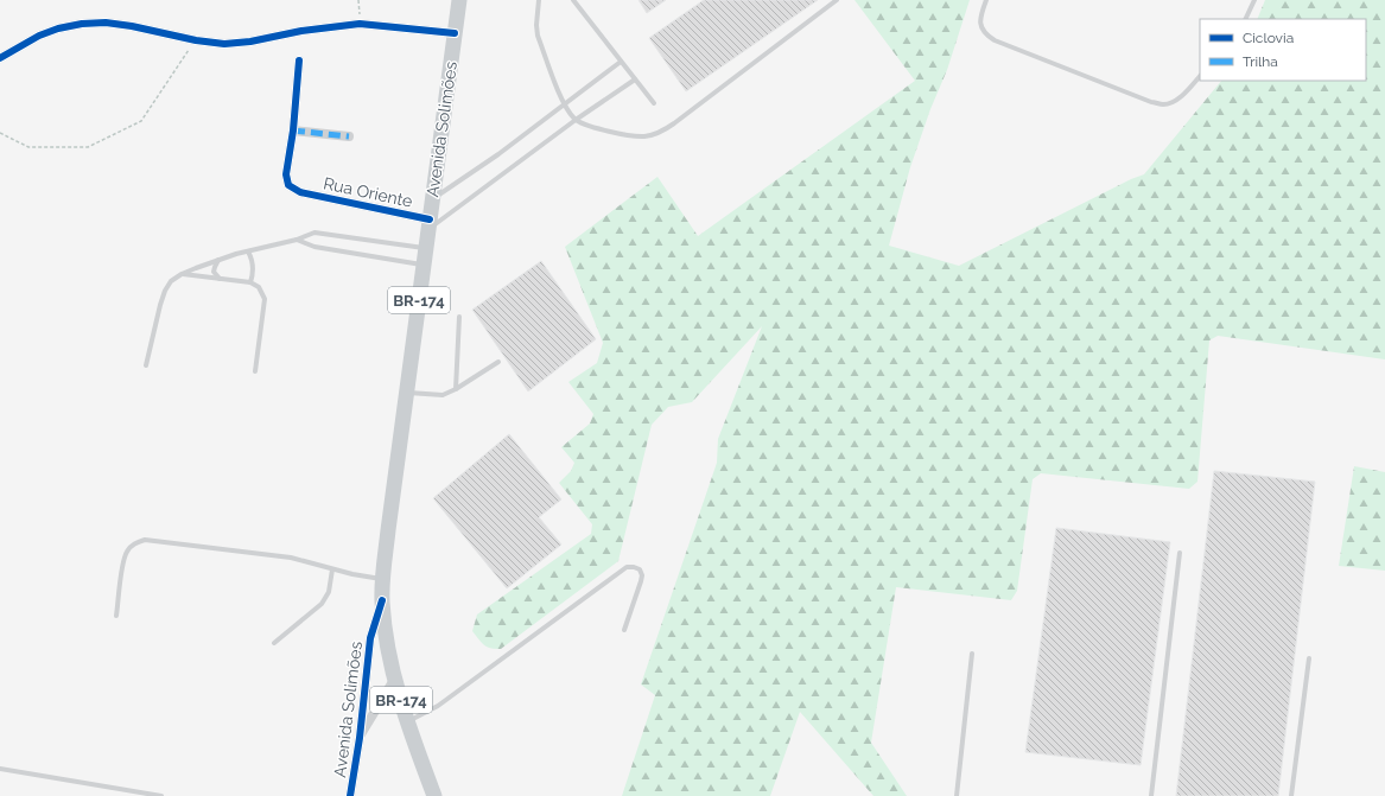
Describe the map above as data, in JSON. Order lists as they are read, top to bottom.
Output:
{
  "streets": {
    "main road": ["Avenida Solimões", "BR-174"],
    "street": ["Rua Oriente"]
  },
  "crossings": [
    ["Avenida Solimões", "Rua Oriente"],
    ["Avenida Solimões", "BR-174"]
  ],
  "legend": ["Ciclovia", "Trilha"]
}
